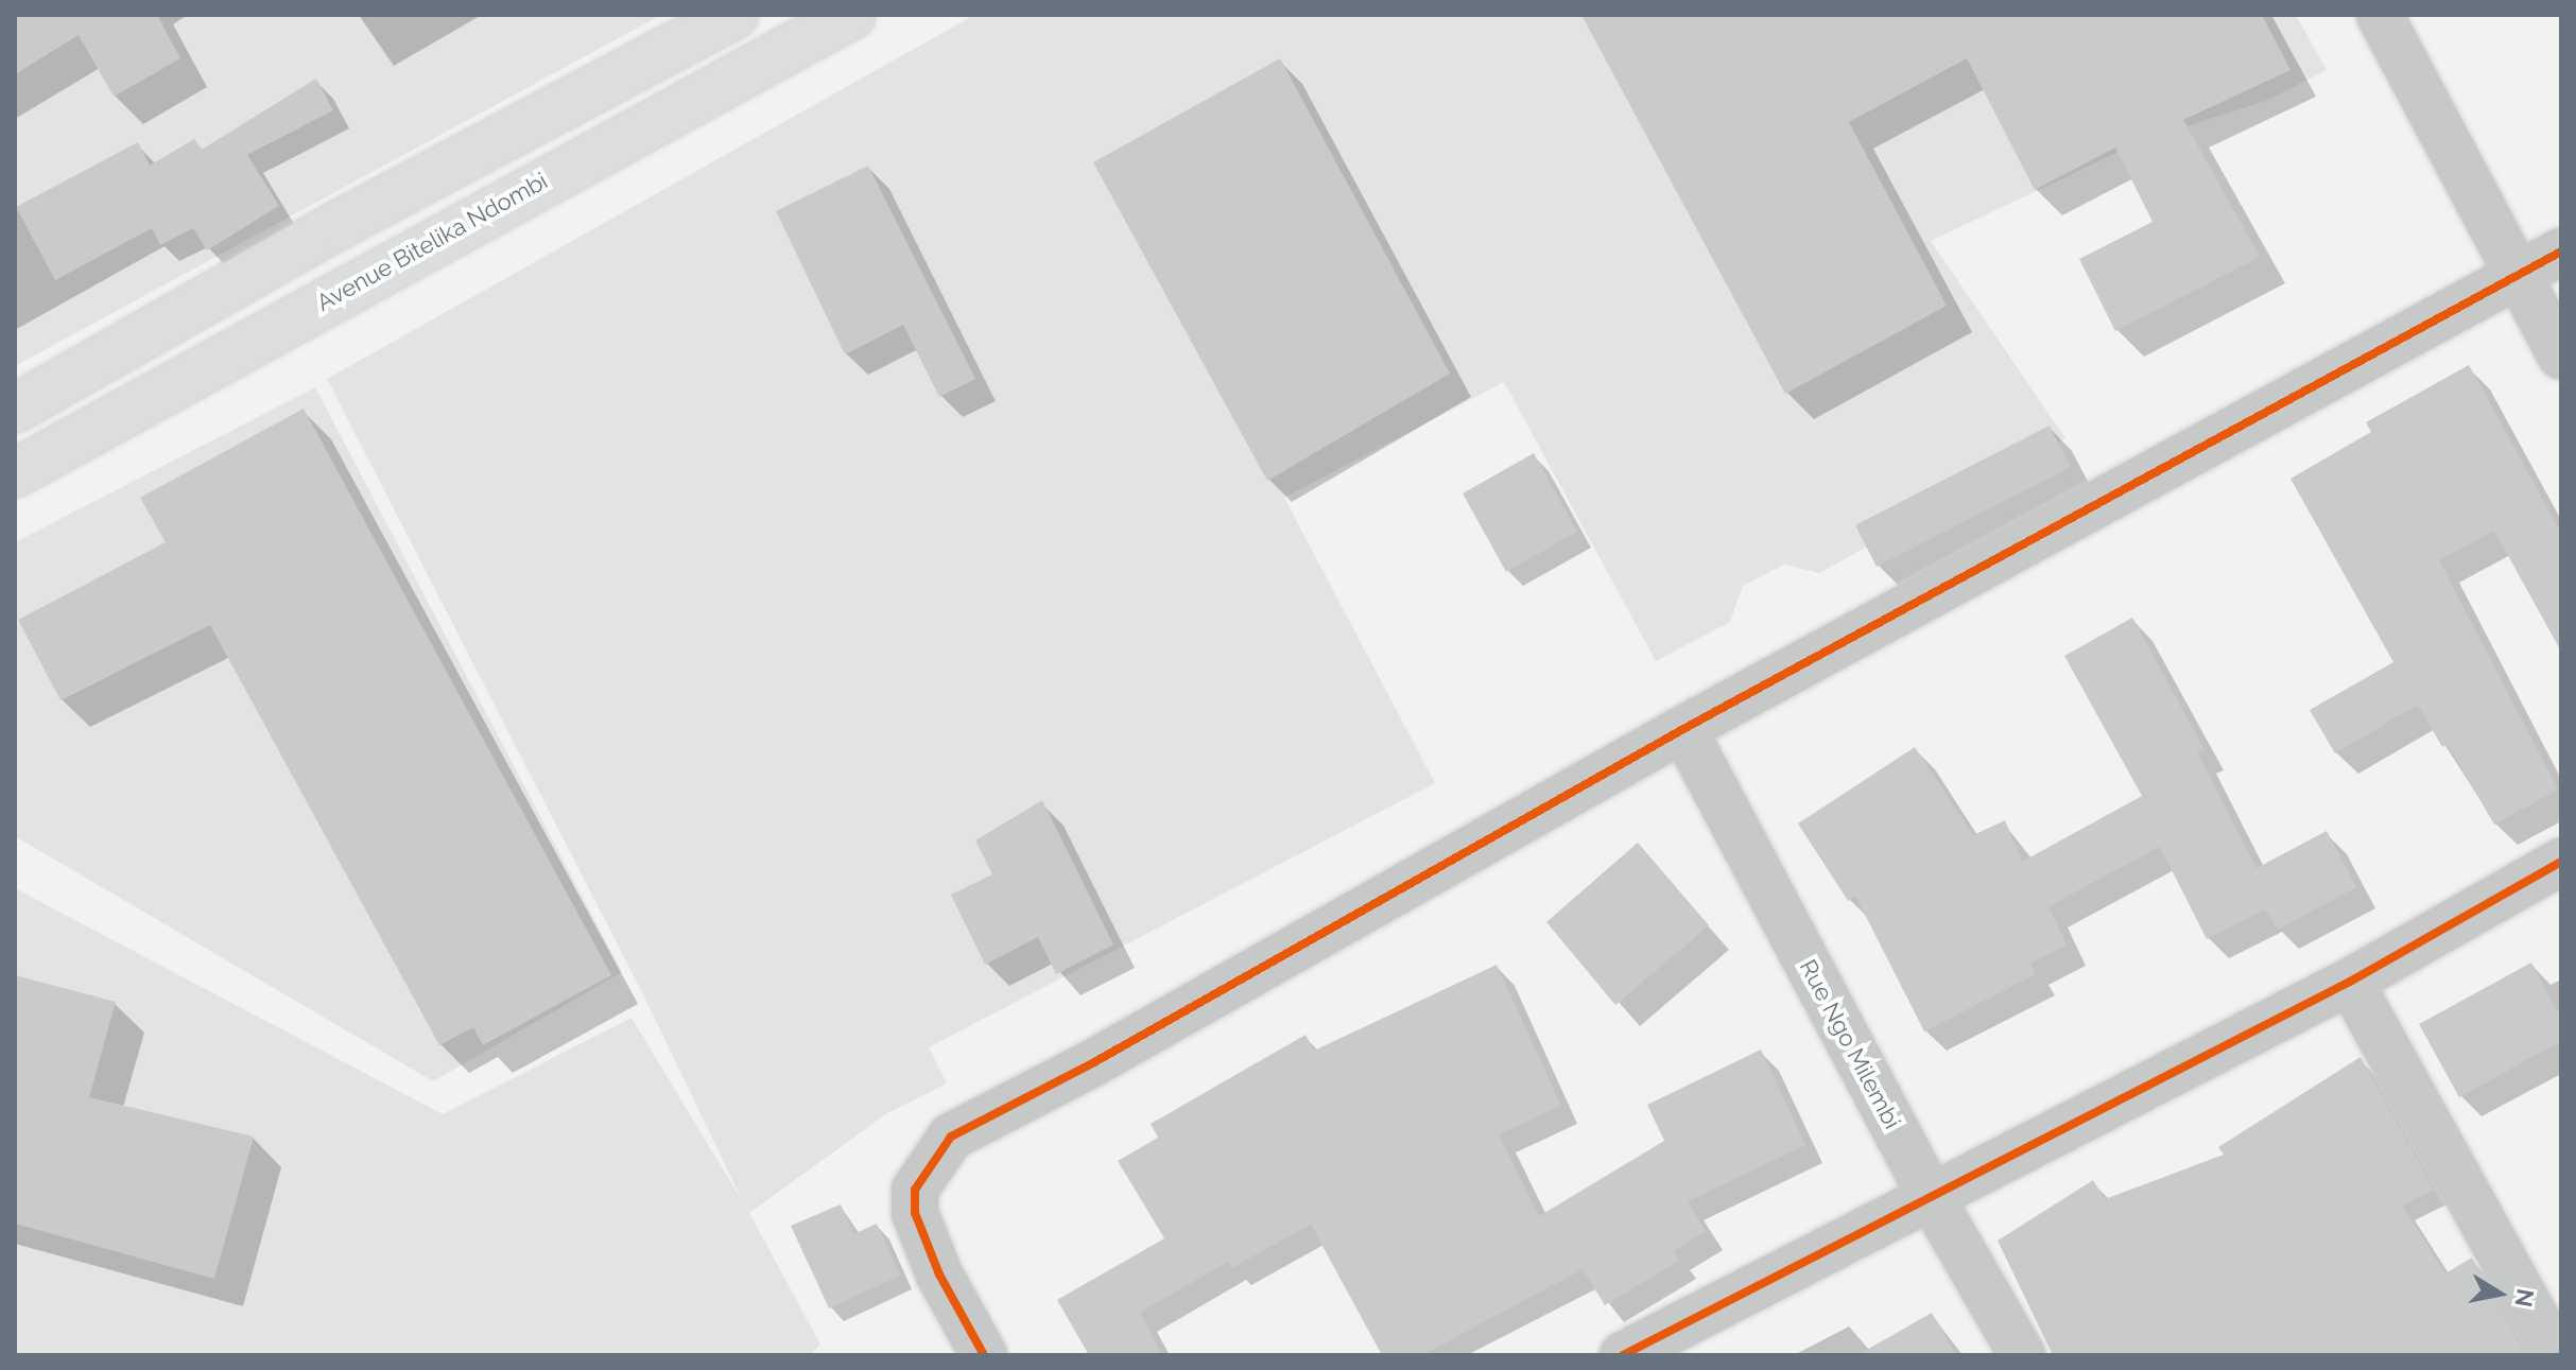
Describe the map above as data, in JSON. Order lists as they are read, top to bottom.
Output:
{
  "streets": {
    "highway": ["Avenue Bitelika Ndombi"],
    "street": ["Rue Ngo Milembi"]
  },
  "north": "right"
}
